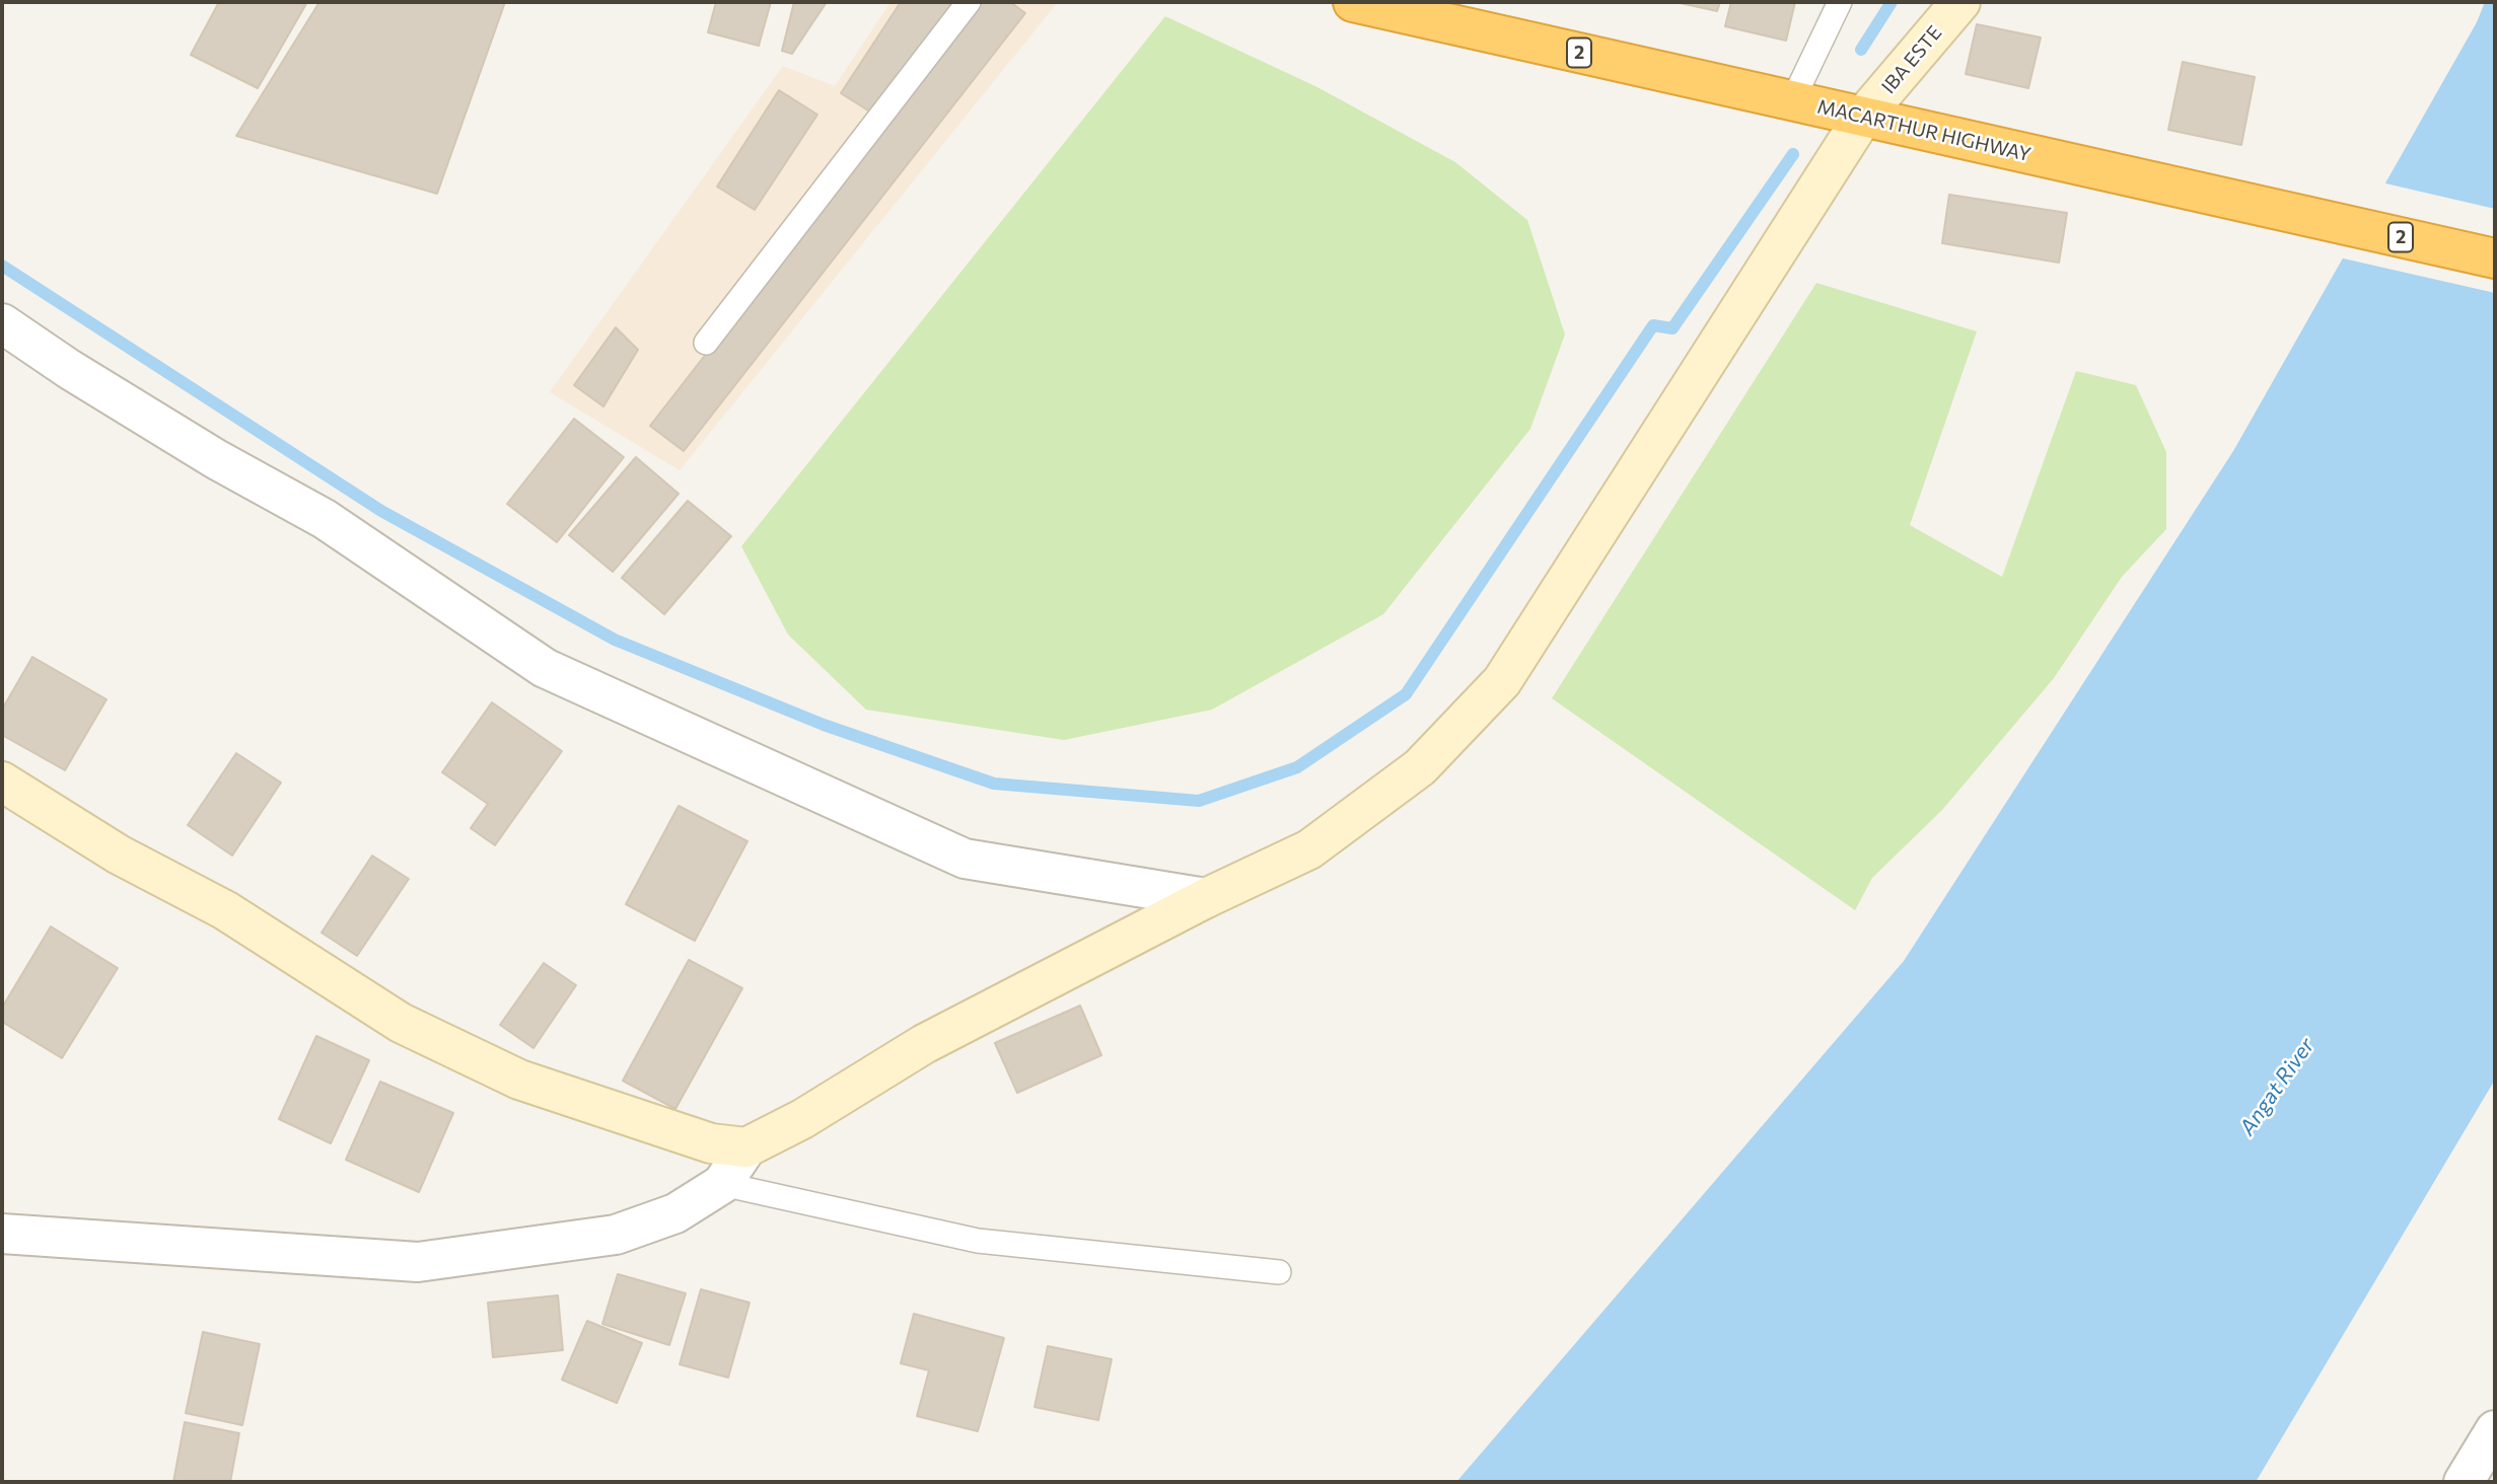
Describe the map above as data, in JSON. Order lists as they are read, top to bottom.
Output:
{
  "streets": {
    "highway": ["2", "MACARTHUR HIGHWAY"],
    "street": ["IBA ESTE"]
  },
  "crossings": [
    ["IBA ESTE", "MACARTHUR HIGHWAY"]
  ],
  "water": ["Angat River"]
}
